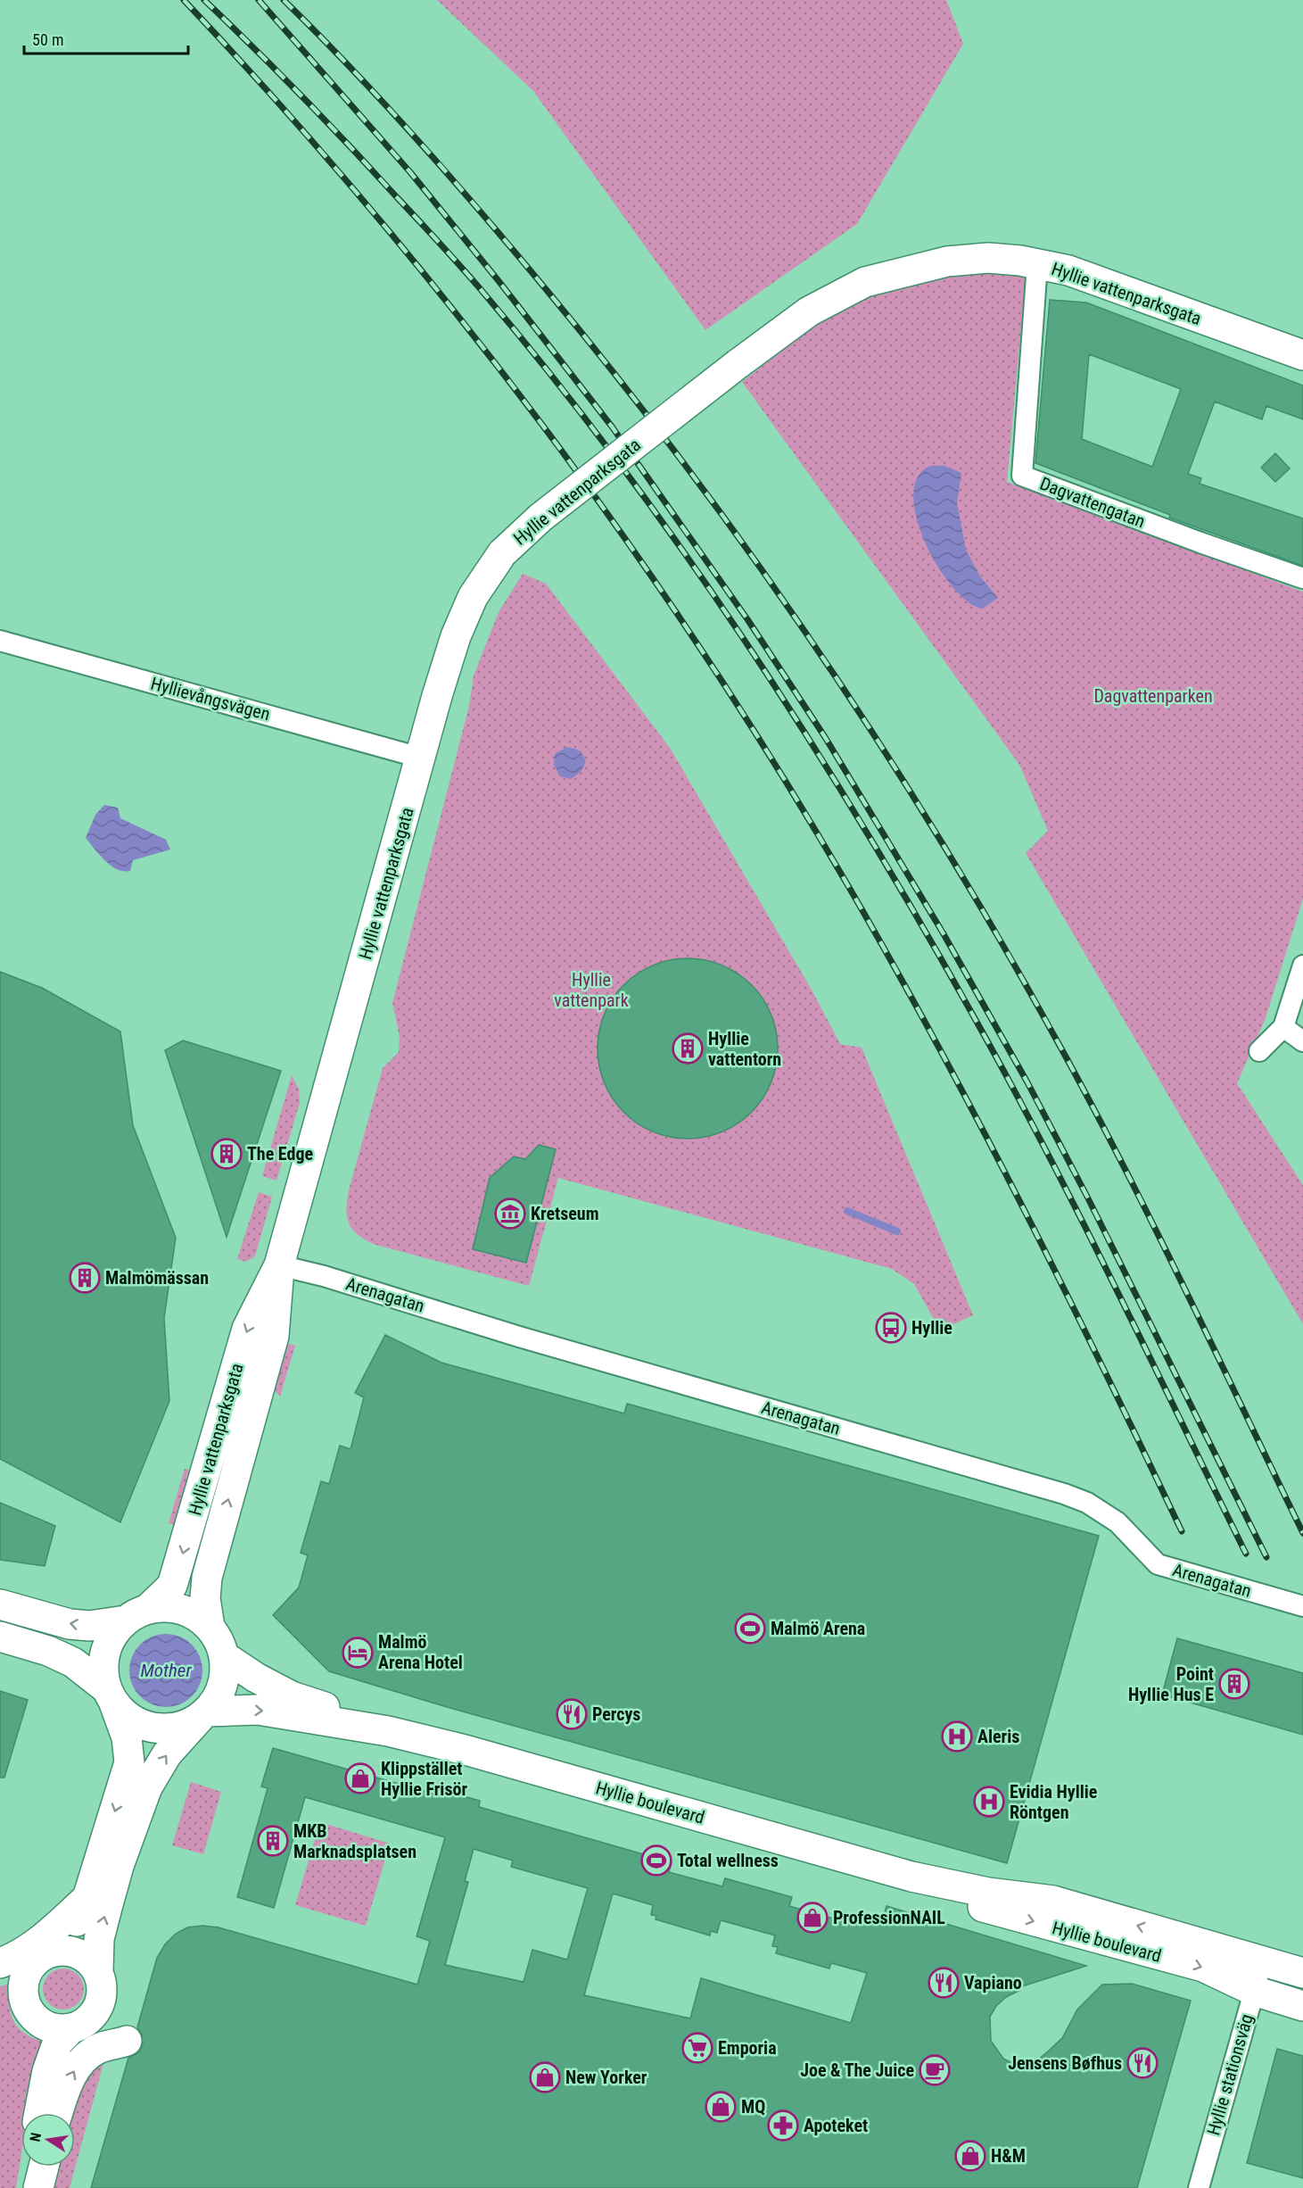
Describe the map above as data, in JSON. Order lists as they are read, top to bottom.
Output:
{
  "streets": {
    "street": [
      "Hyllie vattenparksgata",
      "Dagvattengatan",
      "Hyllievångsvägen",
      "Arenagatan",
      "Hyllie boulevard",
      "Hyllie stationsväg"
    ]
  },
  "crossings": [
    ["Hyllie vattenparksgata", "Dagvattengatan"],
    ["Hyllie vattenparksgata", "Hyllievångsvägen"],
    ["Hyllie vattenparksgata", "Arenagatan"],
    ["Hyllie vattenparksgata", "Hyllie boulevard"],
    ["Hyllie boulevard", "Hyllie stationsväg"]
  ],
  "water": ["Mother"],
  "parks": ["Dagvattenparken", "Hyllie vattenpark"],
  "places": {
    "building": [
      "Hyllie vattentorn",
      "The Edge",
      "Malmömässan",
      "Point Hyllie Hus E",
      "MKB Marknadsplatsen"
    ],
    "museum": ["Kretseum"],
    "bus stop": ["Hyllie"],
    "sports": ["Malmö Arena", "Total wellness"],
    "hotel": ["Malmö Arena Hotel"],
    "restaurant": ["Percys", "Vapiano", "Jensens Bøfhus"],
    "hospital": ["Aleris", "Evidia Hyllie Röntgen"],
    "shop": [
      "Klippstället Hyllie Frisör",
      "ProfessionNAIL",
      "New Yorker",
      "MQ",
      "H&M"
    ],
    "supermarket": ["Emporia"],
    "cafe": ["Joe & The Juice"],
    "pharmacy": ["Apoteket"]
  },
  "scale_bar": "50 m",
  "north": "left"
}
